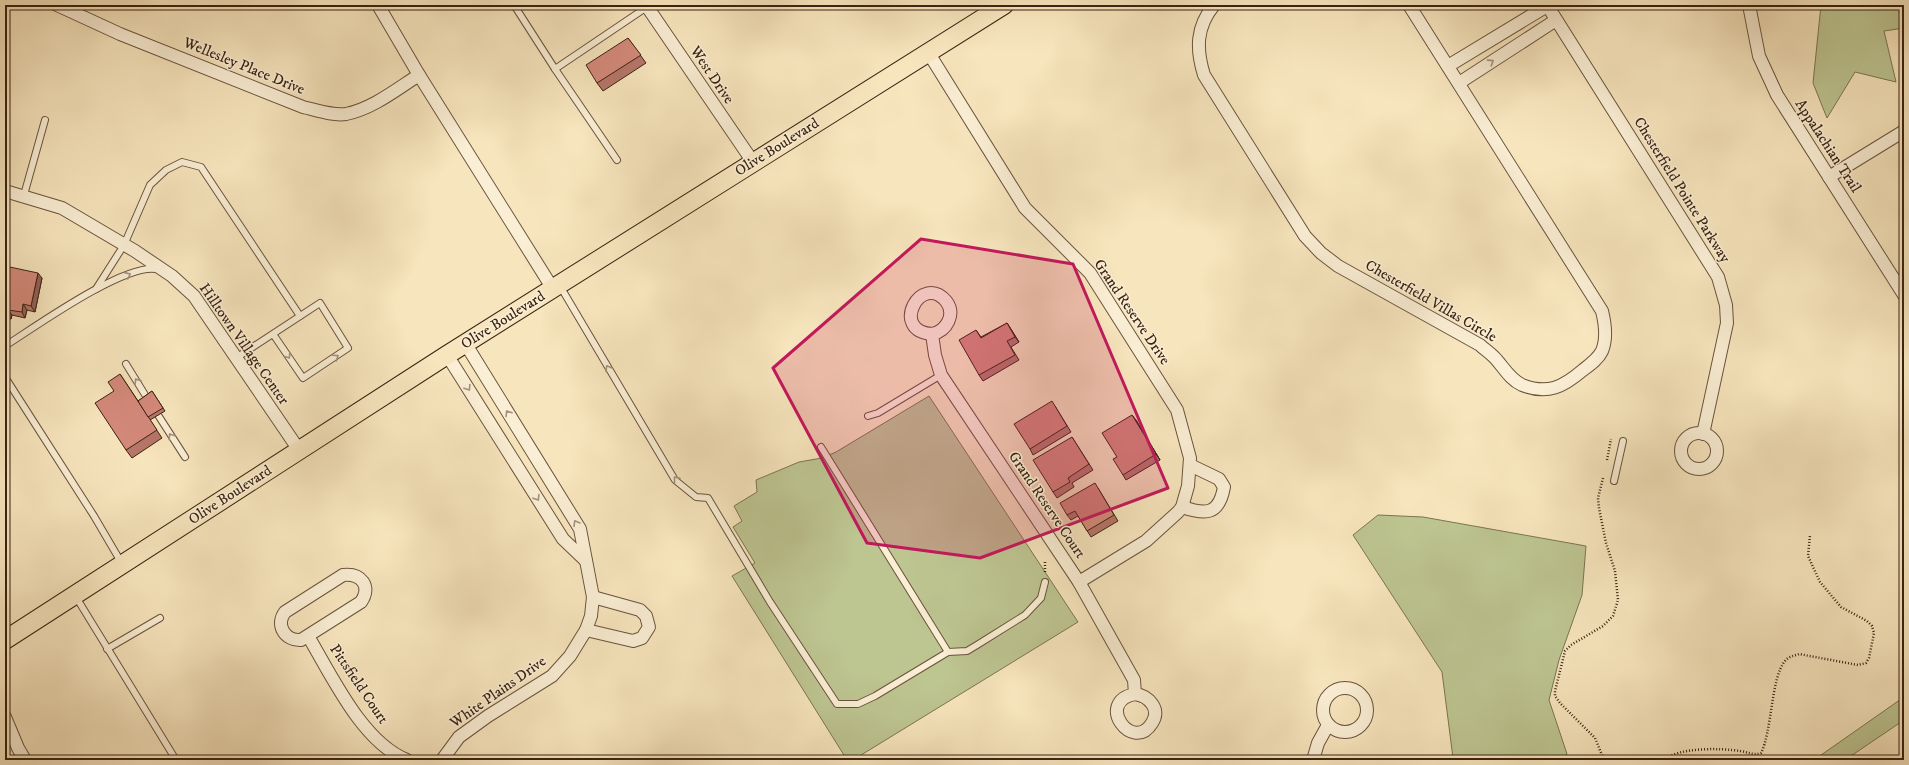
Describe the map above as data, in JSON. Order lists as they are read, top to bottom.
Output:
{
  "streets": {
    "main road": ["Olive Boulevard"],
    "street": [
      "Wellesley Place Drive",
      "West Drive",
      "Appalachian Trail",
      "Chesterfield Pointe Parkway",
      "Chesterfield Villas Circle",
      "Grand Reserve Drive",
      "Hilltown Village Center",
      "Grand Reserve Court",
      "Pittsfield Court",
      "White Plains Drive"
    ]
  },
  "crossings": [
    ["West Drive", "Olive Boulevard"],
    ["Olive Boulevard", "Grand Reserve Drive"],
    ["Olive Boulevard", "Hilltown Village Center"],
    ["Olive Boulevard", "White Plains Drive"],
    ["Grand Reserve Drive", "Grand Reserve Court"]
  ]
}
